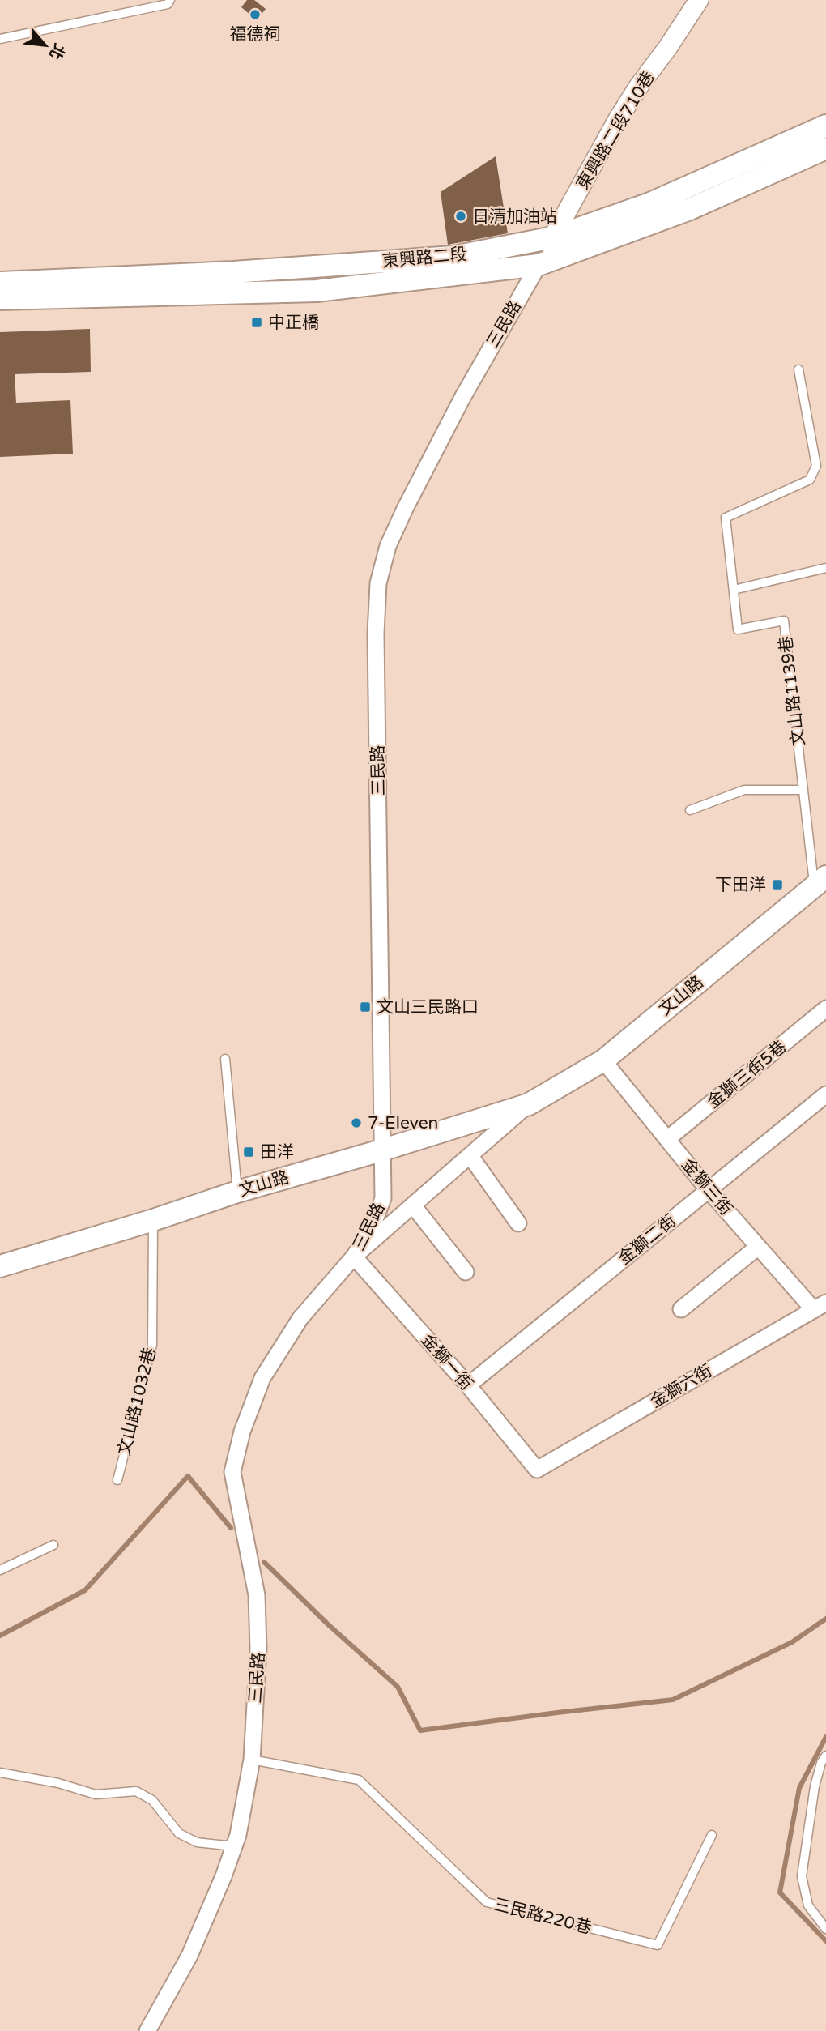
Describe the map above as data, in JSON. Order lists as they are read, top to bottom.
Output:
{
  "streets": {
    "main road": ["東興路二段", "文山路"],
    "street": [
      "東興路二段710巷",
      "三民路",
      "金獅三街5巷",
      "金獅三街",
      "金獅二街",
      "金獅一街",
      "金獅六街"
    ],
    "lane": ["文山路1139巷", "文山路1032巷", "三民路220巷"]
  },
  "crossings": [
    ["東興路二段710巷", "東興路二段"],
    ["東興路二段710巷", "三民路"],
    ["東興路二段", "三民路"],
    ["三民路", "文山路"],
    ["三民路", "金獅一街"],
    ["三民路", "三民路220巷"],
    ["文山路1139巷", "文山路"],
    ["文山路", "金獅三街"],
    ["文山路", "金獅一街"],
    ["文山路", "文山路1032巷"],
    ["金獅三街5巷", "金獅三街"],
    ["金獅三街", "金獅二街"],
    ["金獅三街", "金獅六街"],
    ["金獅二街", "金獅一街"],
    ["金獅一街", "金獅六街"]
  ],
  "places": {
    "other": ["福德祠", "日清加油站", "7-Eleven"],
    "transit": [
      "中正橋",
      "下田洋",
      "文山三民路口",
      "田洋"
    ]
  },
  "north": "bottom right"
}
